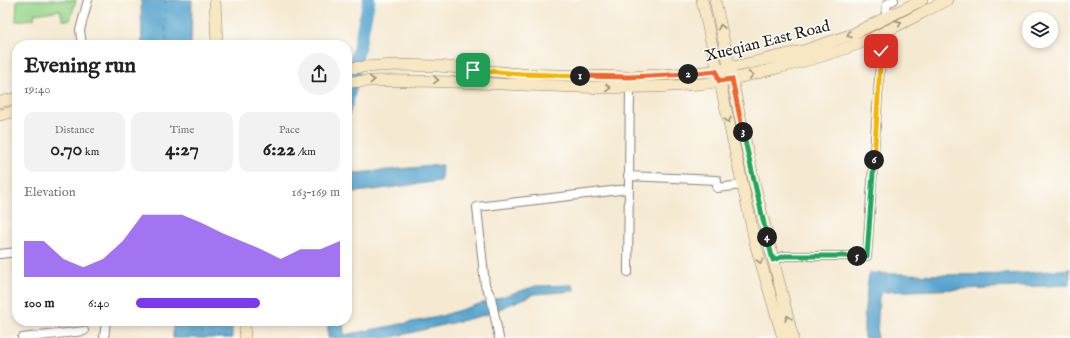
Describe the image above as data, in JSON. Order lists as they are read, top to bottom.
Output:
{
  "streets": {
    "main road": ["Xueqian East Road"]
  },
  "page": {
    "heading": ["Evening run", "19:40"],
    "pins": [
      "2",
      "1",
      "3",
      "6",
      "4",
      "5"
    ],
    "stats": [
      ["Distance", "0.70 km"],
      ["Time", "4:27"],
      ["Pace", "6:22 /km"]
    ],
    "chart": ["Elevation", "163–169 m"],
    "list": [
      {
        "name": "100 m",
        "note": "6:40"
      }
    ]
  }
}
